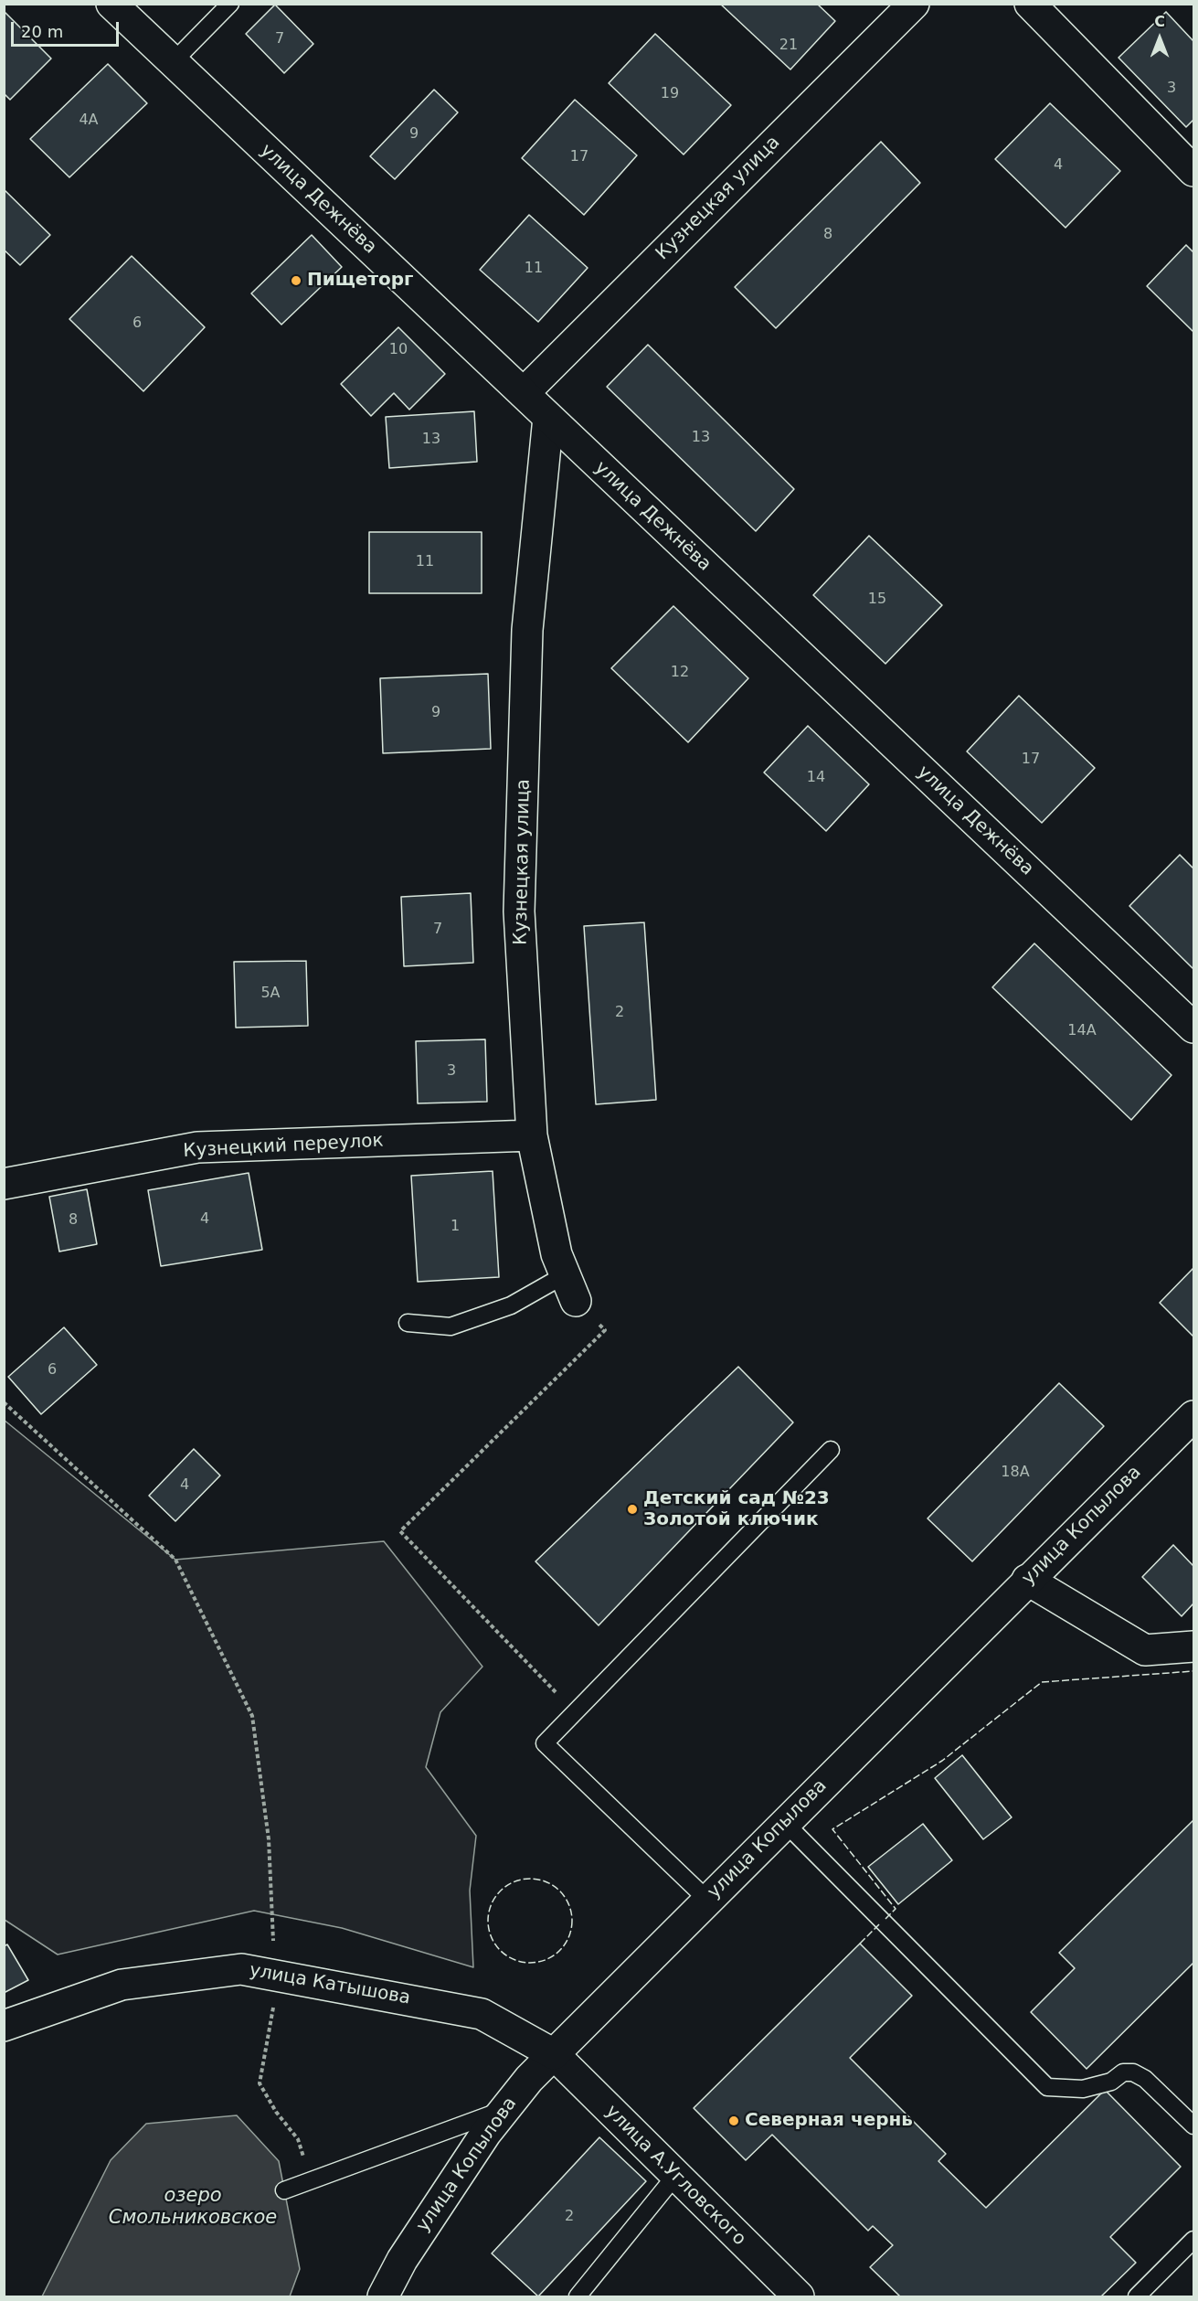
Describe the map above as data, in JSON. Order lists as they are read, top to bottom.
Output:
{
  "streets": {
    "street": [
      "Кузнецкая улица",
      "улица Дежнёва",
      "Кузнецкий переулок",
      "улица Копылова",
      "улица Катышова",
      "улица А.Угловского"
    ]
  },
  "crossings": [
    ["Кузнецкая улица", "улица Дежнёва"],
    ["Кузнецкая улица", "Кузнецкий переулок"],
    ["улица Копылова", "улица Катышова"],
    ["улица Копылова", "улица А.Угловского"],
    ["улица Катышова", "улица А.Угловского"]
  ],
  "water": ["озеро Смольниковское"],
  "places": ["Пищеторг", "Детский сад №23 Золотой ключик", "Северная чернь"],
  "house_numbers": [
    "7",
    "21",
    "3",
    "19",
    "4А",
    "9",
    "17",
    "4",
    "8",
    "11",
    "6",
    "10",
    "13",
    "13",
    "11",
    "15",
    "12",
    "9",
    "17",
    "14",
    "7",
    "5А",
    "2",
    "14А",
    "3",
    "4",
    "8",
    "1",
    "6",
    "18А",
    "4",
    "2"
  ],
  "scale_bar": "20 m",
  "north": "top"
}
